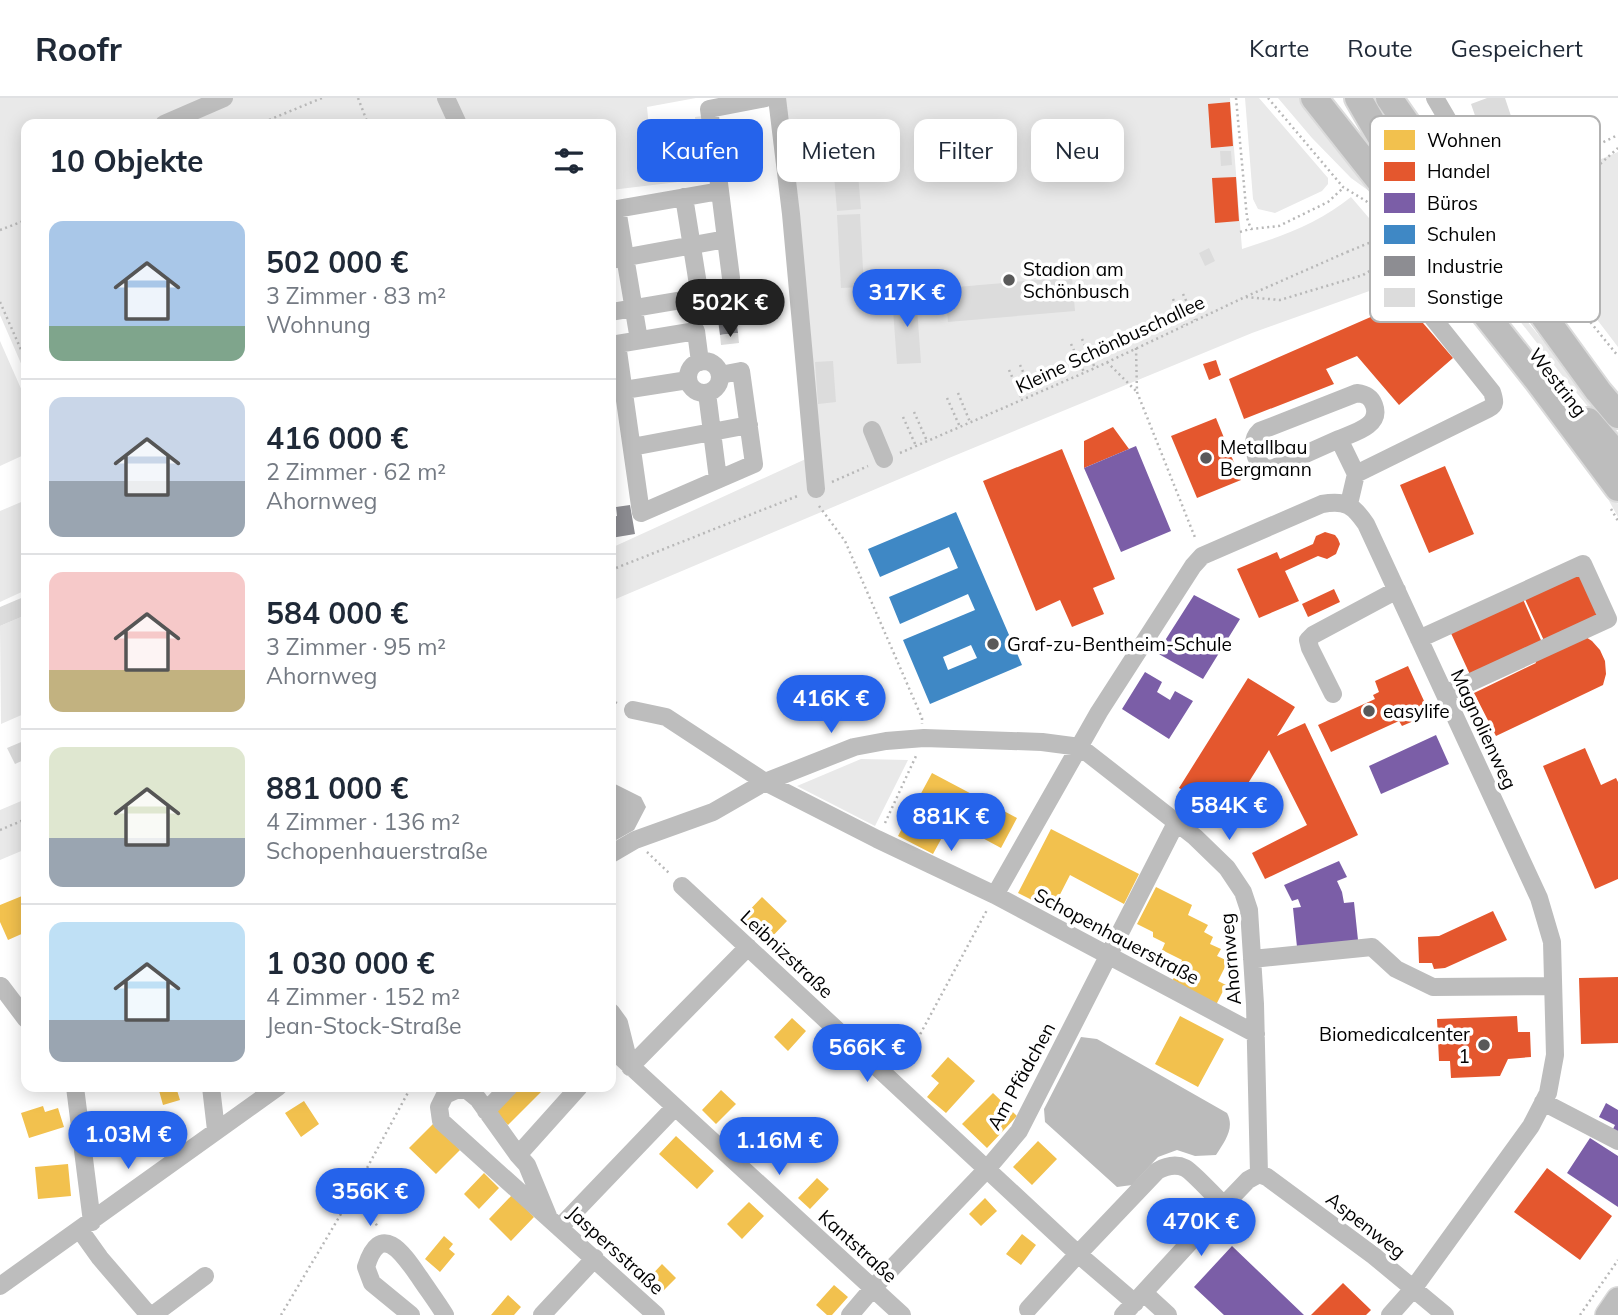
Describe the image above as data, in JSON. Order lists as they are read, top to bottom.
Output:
{
  "streets": {
    "highway": ["Westring"],
    "street": [
      "Magnolienweg",
      "Schopenhauerstraße",
      "Leibnizstraße",
      "Ahornweg",
      "Am Pfädchen",
      "Aspenweg",
      "Kantstraße",
      "Jaspersstraße"
    ],
    "path": ["Kleine Schönbuschallee"]
  },
  "crossings": [
    ["Magnolienweg", "Aspenweg"],
    ["Schopenhauerstraße", "Ahornweg"],
    ["Schopenhauerstraße", "Am Pfädchen"],
    ["Leibnizstraße", "Am Pfädchen"],
    ["Ahornweg", "Am Pfädchen"],
    ["Ahornweg", "Aspenweg"],
    ["Am Pfädchen", "Kantstraße"]
  ],
  "places": [
    "Stadion am Schönbusch",
    "Metallbau Bergmann",
    "Graf-zu-Bentheim-Schule",
    "easylife",
    "Biomedicalcenter 1"
  ],
  "legend": [
    "Wohnen",
    "Handel",
    "Büros",
    "Schulen",
    "Industrie",
    "Sonstige"
  ],
  "page": {
    "header": "Roofr",
    "nav": ["Karte", "Route", "Gespeichert"],
    "chip": [
      "Kaufen",
      "Mieten",
      "Filter",
      "Neu"
    ],
    "heading": "10 Objekte",
    "list": [
      {
        "name": "502 000 €",
        "note": "3 Zimmer · 83 m² · Wohnung"
      },
      {
        "name": "416 000 €",
        "note": "2 Zimmer · 62 m² · Ahornweg"
      },
      {
        "name": "584 000 €",
        "note": "3 Zimmer · 95 m² · Ahornweg"
      },
      {
        "name": "881 000 €",
        "note": "4 Zimmer · 136 m² · Schopenhauerstraße"
      },
      {
        "name": "1 030 000 €",
        "note": "4 Zimmer · 152 m² · Jean-Stock-Straße"
      }
    ],
    "price": [
      "317K €",
      "502K €",
      "416K €",
      "584K €",
      "881K €",
      "566K €",
      "1.03M €",
      "1.16M €",
      "356K €",
      "470K €"
    ]
  }
}
